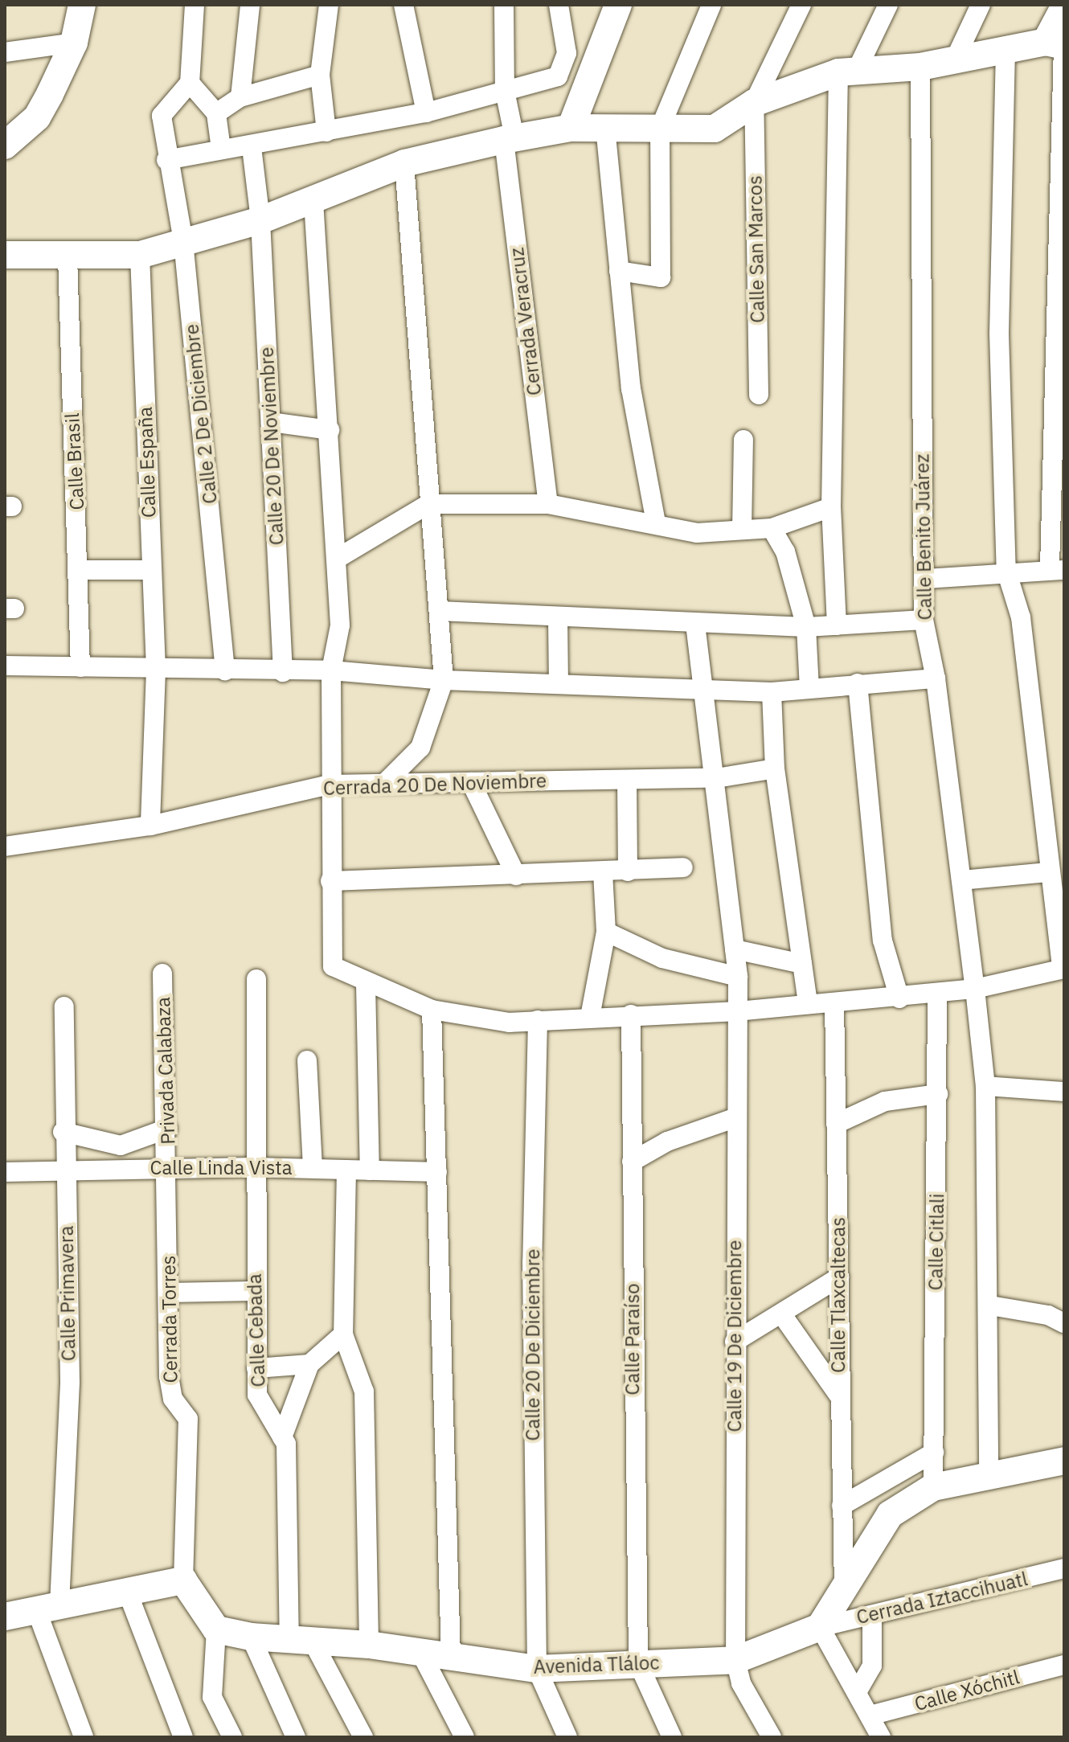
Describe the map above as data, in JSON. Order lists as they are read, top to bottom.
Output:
{
  "streets": {
    "main road": ["Avenida Tláloc"],
    "street": [
      "Calle San Marcos",
      "Cerrada Veracruz",
      "Calle 2 De Diciembre",
      "Calle 20 De Noviembre",
      "Calle Brasil",
      "Calle España",
      "Calle Benito Juárez",
      "Cerrada 20 De Noviembre",
      "Privada Calabaza",
      "Calle Linda Vista",
      "Calle Citlali",
      "Calle Primavera",
      "Calle Tlaxcaltecas",
      "Cerrada Torres",
      "Calle Cebada",
      "Calle 19 De Diciembre",
      "Calle Paraíso",
      "Calle 20 De Diciembre",
      "Cerrada Iztaccihuatl",
      "Calle Xóchitl"
    ]
  },
  "crossings": [
    ["Calle España", "Cerrada 20 De Noviembre"],
    ["Cerrada 20 De Noviembre", "Calle 19 De Diciembre"],
    ["Privada Calabaza", "Calle Linda Vista"],
    ["Privada Calabaza", "Cerrada Torres"],
    ["Calle Linda Vista", "Calle Primavera"],
    ["Calle Linda Vista", "Cerrada Torres"],
    ["Calle Linda Vista", "Calle Cebada"],
    ["Calle Cebada", "Avenida Tláloc"],
    ["Calle 19 De Diciembre", "Avenida Tláloc"],
    ["Calle Paraíso", "Avenida Tláloc"],
    ["Calle 20 De Diciembre", "Avenida Tláloc"],
    ["Cerrada Iztaccihuatl", "Avenida Tláloc"]
  ]
}
